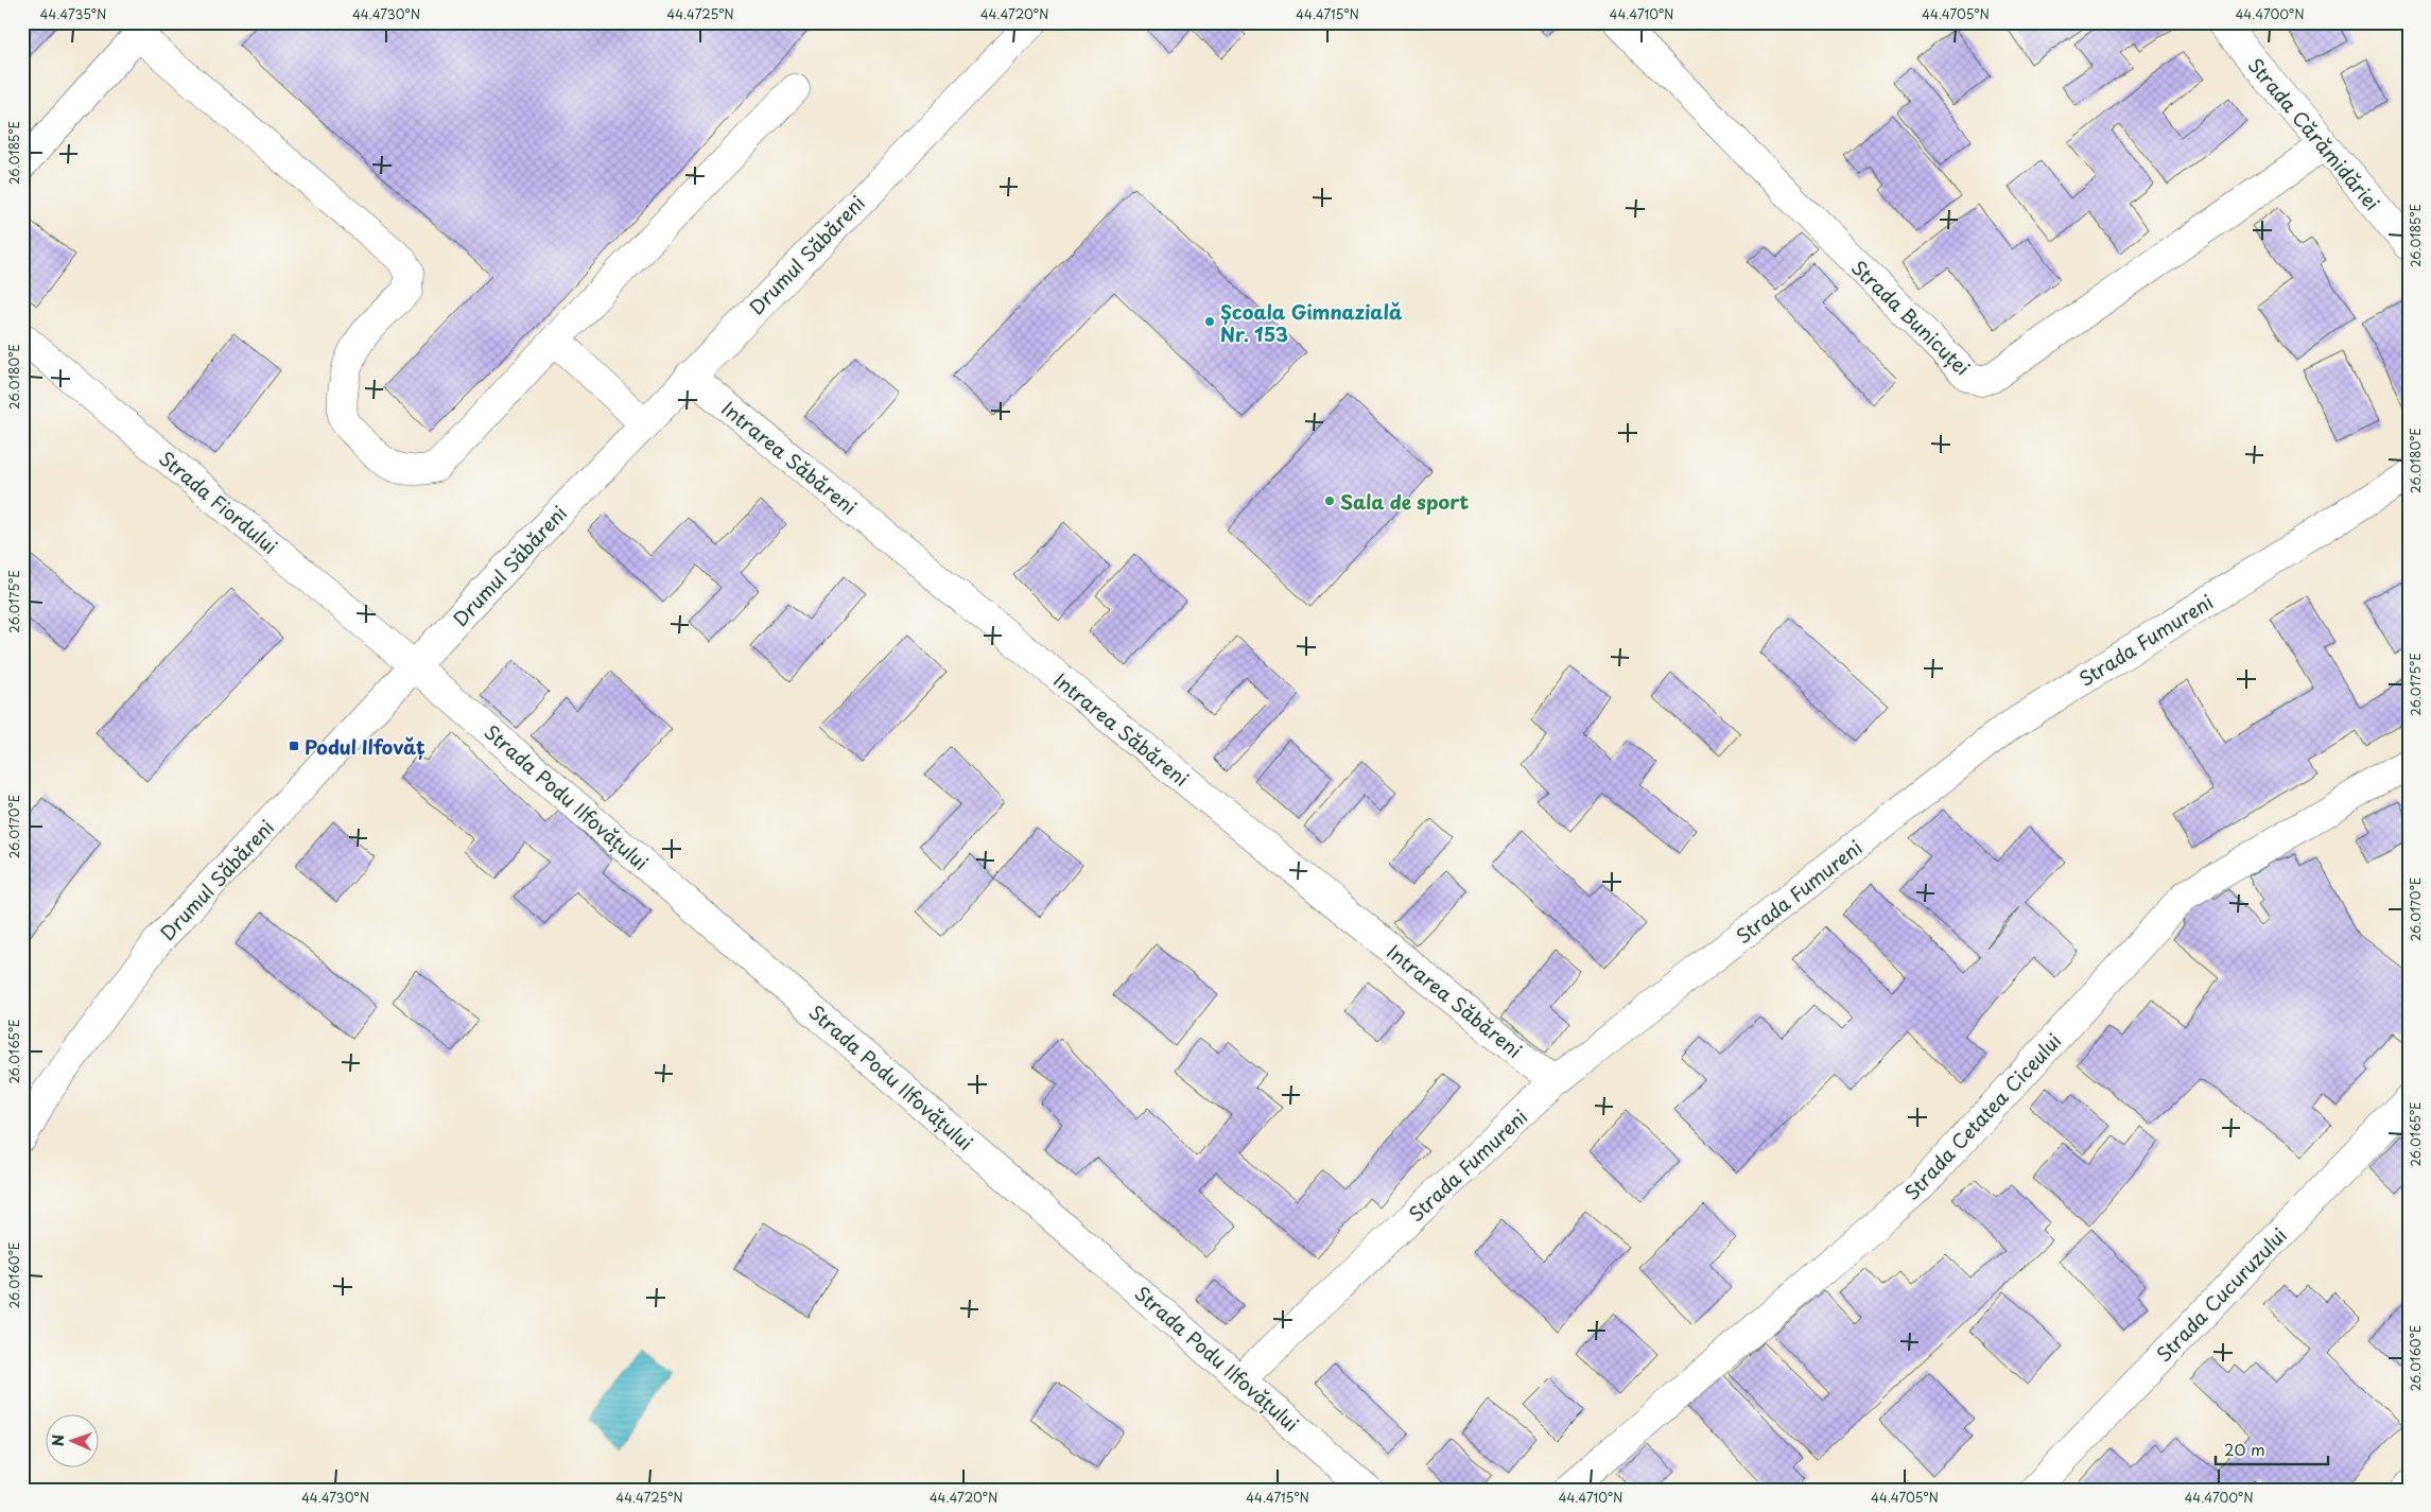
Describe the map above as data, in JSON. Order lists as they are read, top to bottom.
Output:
{
  "streets": {
    "street": [
      "Strada Cărămidăriei",
      "Drumul Săbăreni",
      "Strada Bunicuței",
      "Intrarea Săbăreni",
      "Strada Fiordului",
      "Strada Fumureni",
      "Strada Podu Ilfovățului",
      "Strada Cetatea Ciceului",
      "Strada Cucuruzului"
    ]
  },
  "crossings": [
    ["Strada Cărămidăriei", "Strada Bunicuței"],
    ["Drumul Săbăreni", "Intrarea Săbăreni"],
    ["Drumul Săbăreni", "Strada Fiordului"],
    ["Drumul Săbăreni", "Strada Podu Ilfovățului"],
    ["Intrarea Săbăreni", "Strada Fumureni"],
    ["Strada Fiordului", "Strada Podu Ilfovățului"],
    ["Strada Fumureni", "Strada Podu Ilfovățului"]
  ],
  "places": {
    "other": ["Școala Gimnazială Nr. 153", "Sala de sport"],
    "transit": ["Podul Ilfovăț"]
  },
  "scale_bar": "20 m",
  "north": "left",
  "coordinates": [
    "44.4735°N",
    "44.4730°N",
    "44.4725°N",
    "44.4720°N",
    "44.4715°N",
    "44.4710°N",
    "44.4705°N",
    "44.4700°N",
    "26.0185°E",
    "26.0180°E",
    "26.0175°E",
    "26.0170°E",
    "26.0165°E",
    "26.0160°E"
  ]
}
